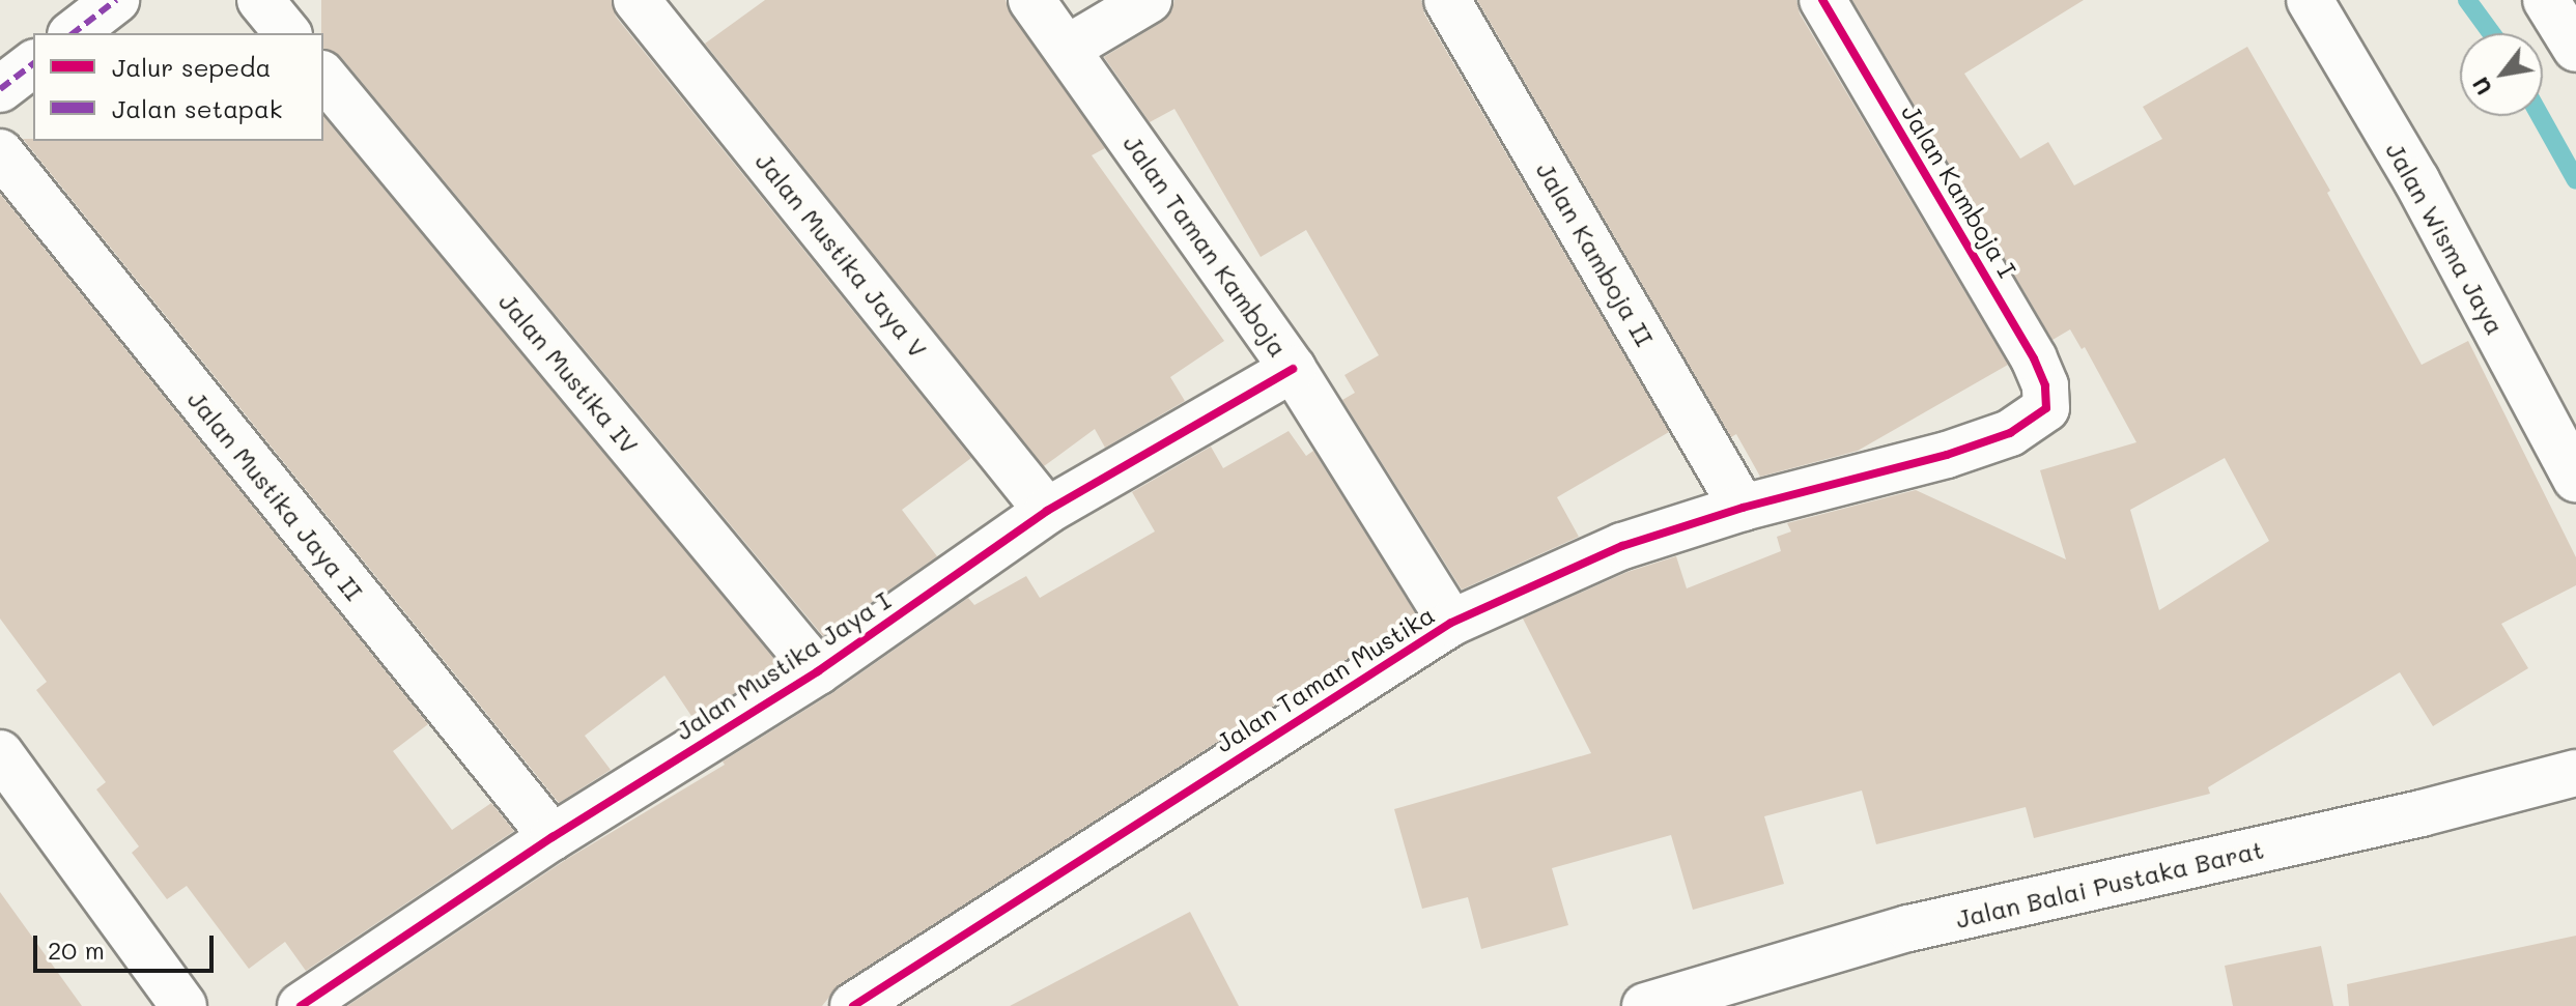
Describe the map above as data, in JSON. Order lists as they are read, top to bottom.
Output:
{
  "streets": {
    "street": [
      "Jalan Kamboja I",
      "Jalan Wisma Jaya",
      "Jalan Taman Kamboja",
      "Jalan Kamboja II",
      "Jalan Mustika Jaya V",
      "Jalan Mustika IV",
      "Jalan Mustika Jaya II",
      "Jalan Mustika Jaya I",
      "Jalan Taman Mustika",
      "Jalan Balai Pustaka Barat"
    ]
  },
  "crossings": [
    ["Jalan Kamboja I", "Jalan Taman Mustika"],
    ["Jalan Taman Kamboja", "Jalan Mustika Jaya I"],
    ["Jalan Taman Kamboja", "Jalan Taman Mustika"],
    ["Jalan Kamboja II", "Jalan Taman Mustika"],
    ["Jalan Mustika Jaya V", "Jalan Mustika Jaya I"],
    ["Jalan Mustika IV", "Jalan Mustika Jaya I"],
    ["Jalan Mustika Jaya II", "Jalan Mustika Jaya I"]
  ],
  "legend": ["Jalur sepeda", "Jalan setapak"],
  "scale_bar": "20 m",
  "north": "bottom left"
}
